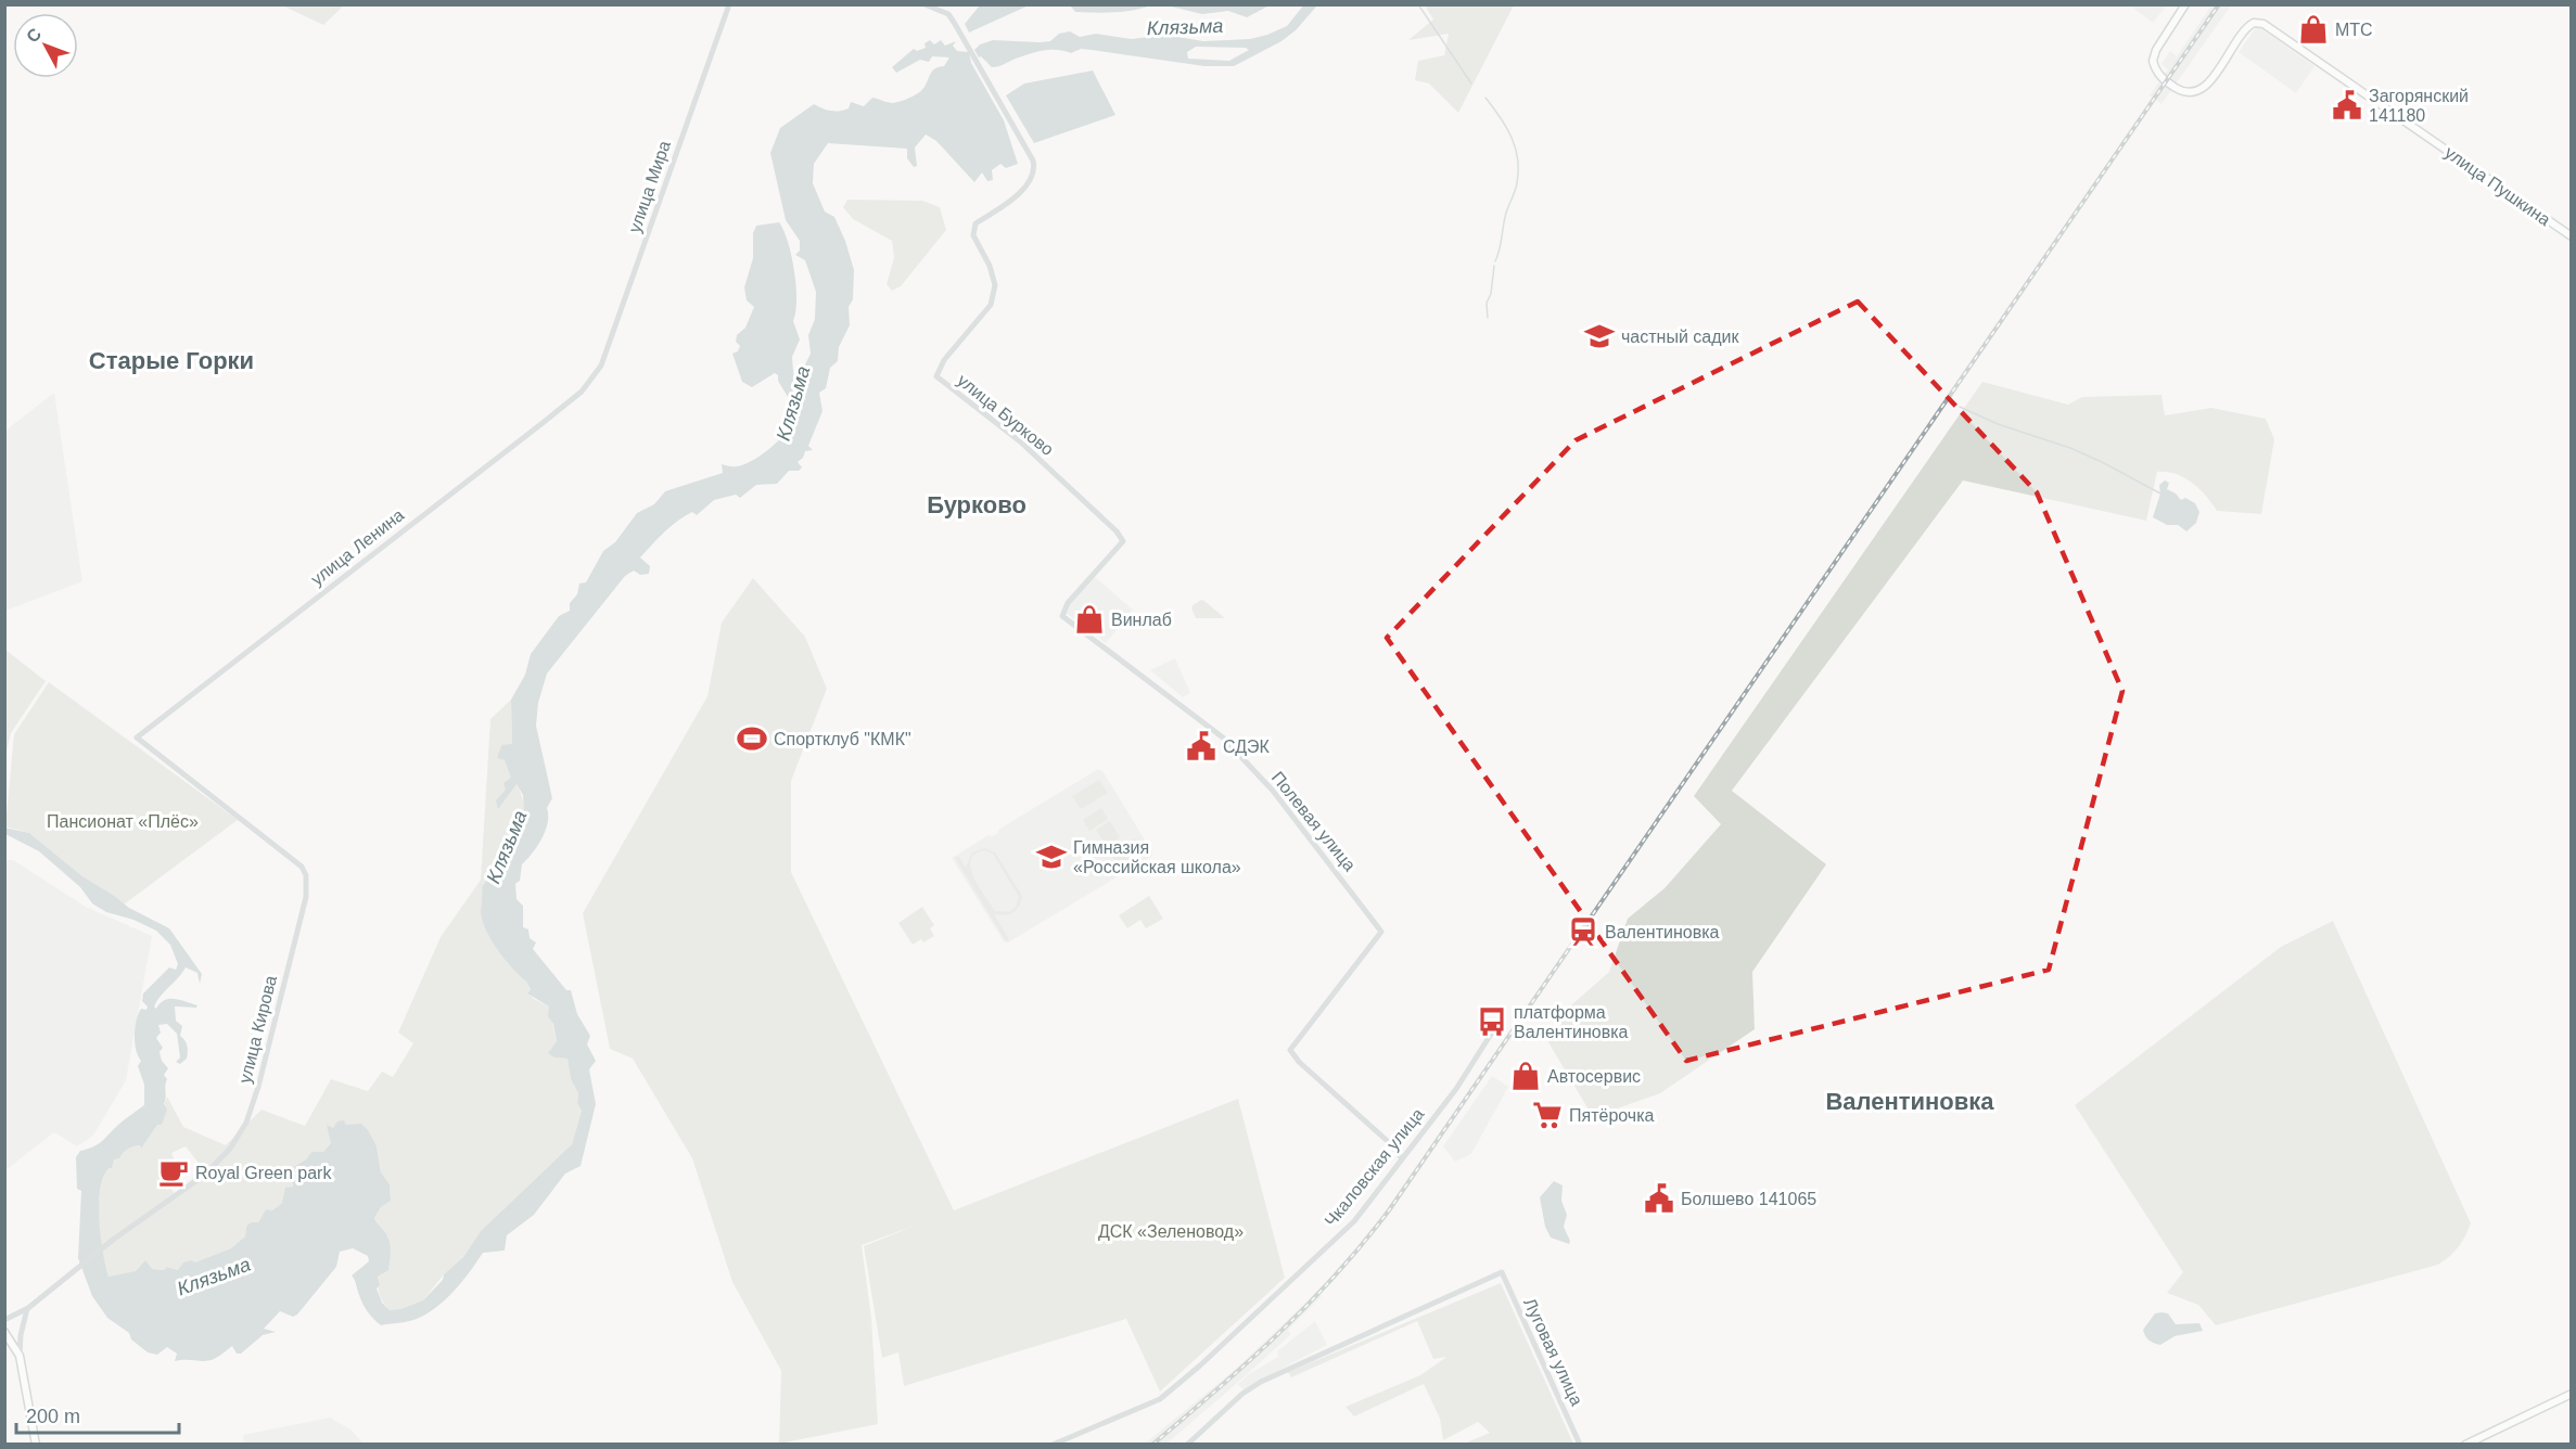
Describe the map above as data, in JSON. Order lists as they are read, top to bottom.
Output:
{
  "streets": {
    "main road": ["улица Пушкина"],
    "street": [
      "улица Мира",
      "улица Бурково",
      "улица Ленина",
      "Полевая улица",
      "улица Кирова",
      "Чкаловская улица",
      "Луговая улица"
    ]
  },
  "crossings": [
    ["улица Мира", "улица Ленина"],
    ["улица Бурково", "Полевая улица"],
    ["улица Ленина", "улица Кирова"],
    ["Полевая улица", "Чкаловская улица"]
  ],
  "districts": ["Старые Горки", "Бурково", "Валентиновка"],
  "water": ["Клязьма"],
  "parks": ["Пансионат «Плёс»", "ДСК «Зеленовод»"],
  "places": {
    "shop": ["МТС", "Винлаб", "Автосервис"],
    "public building": ["Загорянский 141180", "СДЭК", "Болшево 141065"],
    "school or university": ["частный садик", "Гимназия «Российская школа»"],
    "sports": ["Спортклуб \"КМК\""],
    "station": ["Валентиновка"],
    "bus stop": ["платформа Валентиновка"],
    "supermarket": ["Пятёрочка"],
    "cafe": ["Royal Green park"]
  },
  "scale_bar": "200 m",
  "north": "top left"
}
